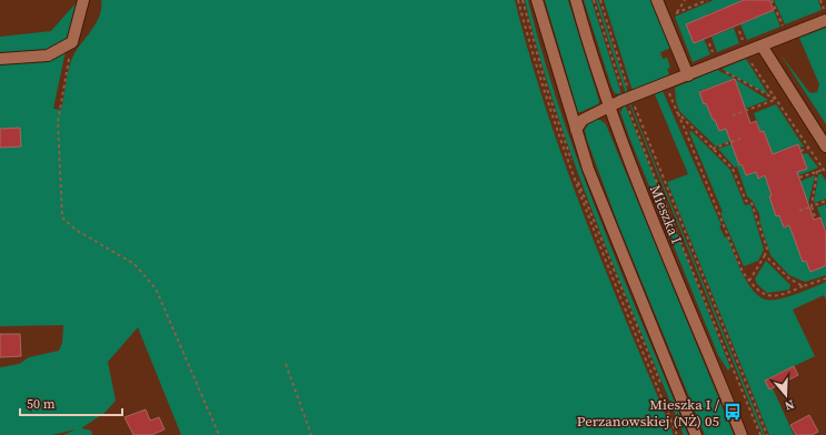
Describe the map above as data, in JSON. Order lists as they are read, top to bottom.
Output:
{
  "streets": {
    "street": ["Mieszka I"]
  },
  "places": {
    "bus stop": ["Mieszka I / Perzanowskiej (NŻ) 05"]
  },
  "scale_bar": "50 m",
  "north": "bottom"
}
